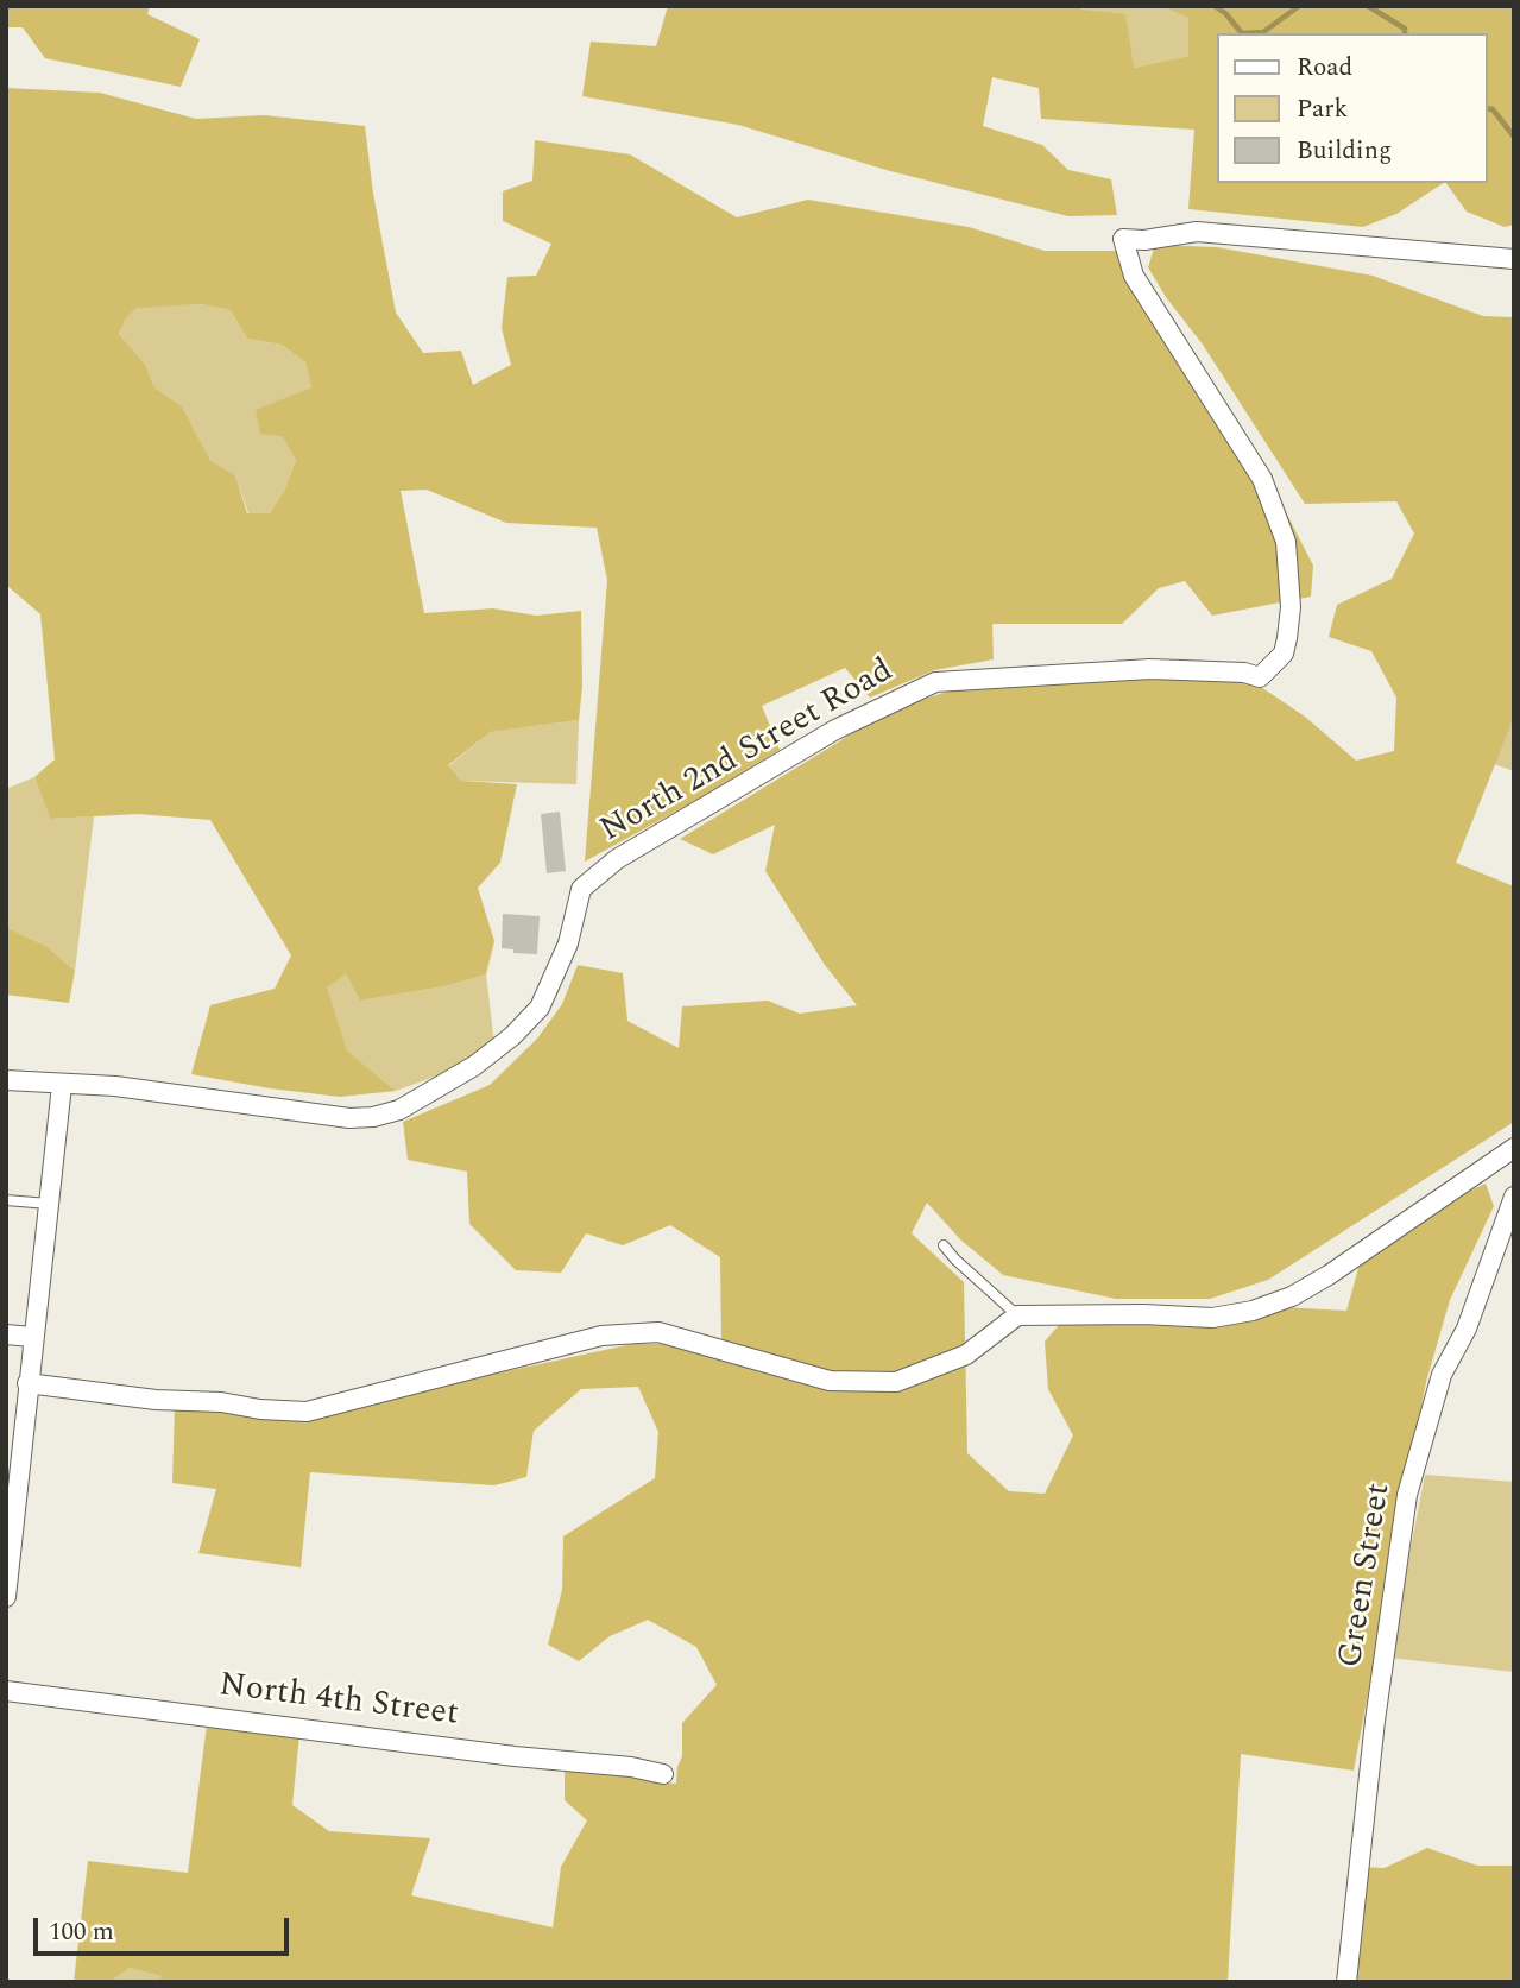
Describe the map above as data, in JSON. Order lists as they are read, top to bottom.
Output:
{
  "streets": {
    "street": ["North 2nd Street Road", "Green Street", "North 4th Street"]
  },
  "legend": ["Road", "Park", "Building"],
  "scale_bar": "100 m"
}
